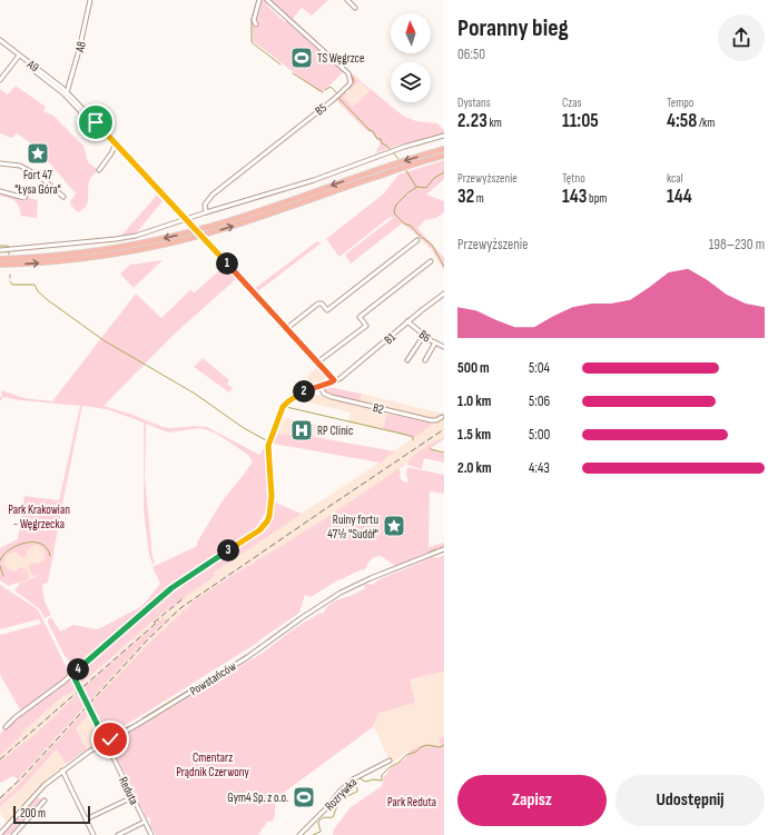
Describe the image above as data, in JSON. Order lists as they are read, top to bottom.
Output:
{
  "streets": {
    "street": [
      "A8",
      "A9",
      "B5",
      "B6",
      "B1",
      "B2",
      "Powstańców",
      "Reduta",
      "Rozrywka"
    ]
  },
  "crossings": [
    ["A8", "A9"],
    ["B6", "B1"],
    ["B1", "B2"],
    ["B1", "Reduta"],
    ["Powstańców", "Reduta"]
  ],
  "parks": ["Park Krakowian - Węgrzecka", "Cmentarz Prądnik Czerwony", "Park Reduta"],
  "places": {
    "sports": ["TS Węgrzce", "Gym4 Sp. z o.o."],
    "place": ["Fort 47 \"Łysa Góra\"", "Ruiny fortu 47½ \"Sudół\""],
    "hospital": ["RP Clinic"]
  },
  "scale_bar": "200 m",
  "north": "top",
  "page": {
    "heading": ["Poranny bieg", "06:50"],
    "stats": [
      ["Dystans", "2.23 km"],
      ["Czas", "11:05"],
      ["Tempo", "4:58 /km"],
      ["Przewyższenie", "32 m"],
      ["Tętno", "143 bpm"],
      ["kcal", "144"]
    ],
    "chart": ["Przewyższenie", "198–230 m"],
    "pins": [
      "1",
      "2",
      "3",
      "4"
    ],
    "list": [
      {
        "name": "500 m",
        "note": "5:04"
      },
      {
        "name": "1.0 km",
        "note": "5:06"
      },
      {
        "name": "1.5 km",
        "note": "5:00"
      },
      {
        "name": "2.0 km",
        "note": "4:43"
      }
    ],
    "buttons": ["Zapisz", "Udostępnij"],
    "scale": "200 m"
  }
}
